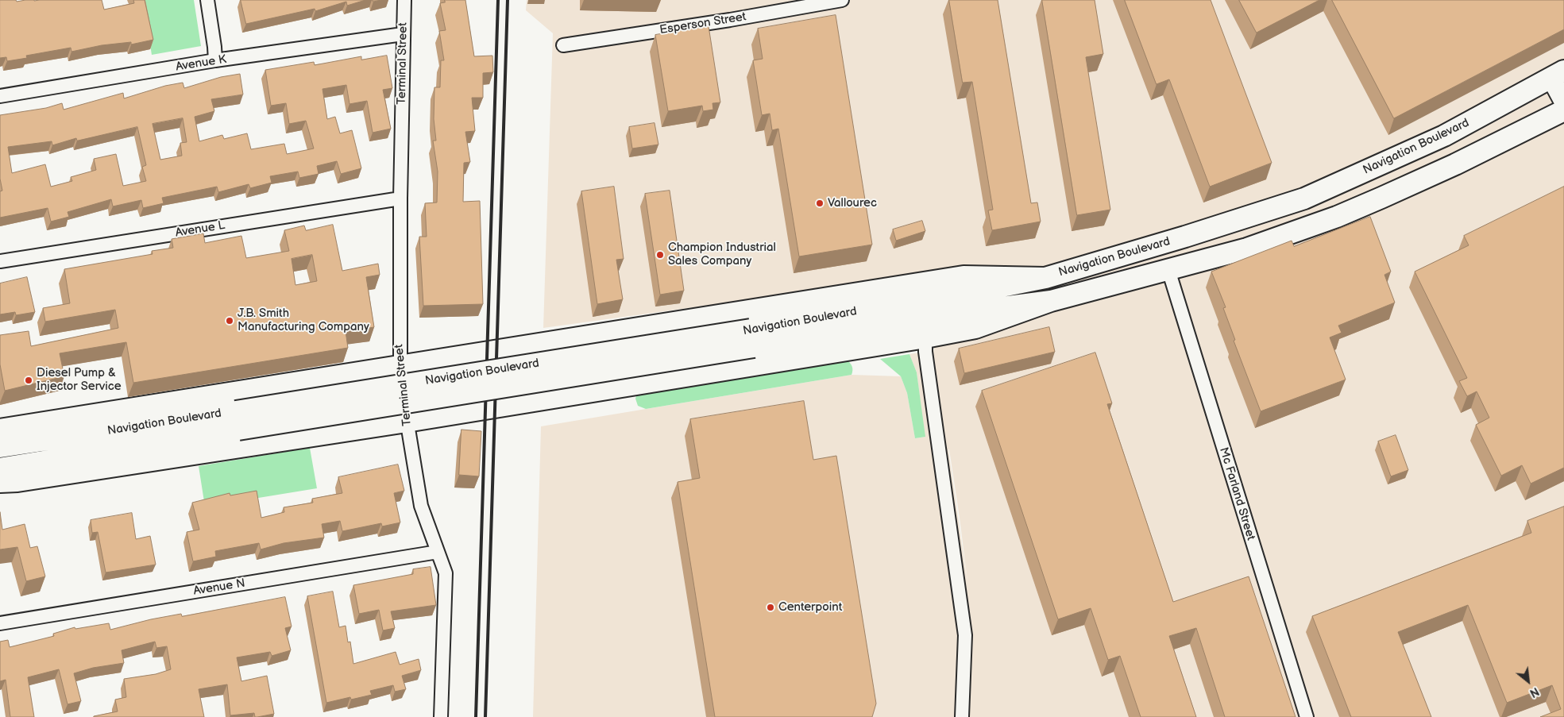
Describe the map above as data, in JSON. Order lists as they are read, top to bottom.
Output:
{
  "streets": {
    "main road": ["Navigation Boulevard"],
    "street": [
      "Esperson Street",
      "Avenue K",
      "Terminal Street",
      "Avenue L",
      "Mc Farland Street",
      "Avenue N"
    ]
  },
  "crossings": [
    ["Avenue K", "Terminal Street"],
    ["Terminal Street", "Avenue L"],
    ["Terminal Street", "Avenue N"],
    ["Navigation Boulevard", "Mc Farland Street"]
  ],
  "places": [
    "Vallourec",
    "Champion Industrial Sales Company",
    "J.B. Smith Manufacturing Company",
    "Diesel Pump & Injector Service",
    "Centerpoint"
  ],
  "north": "bottom right"
}
